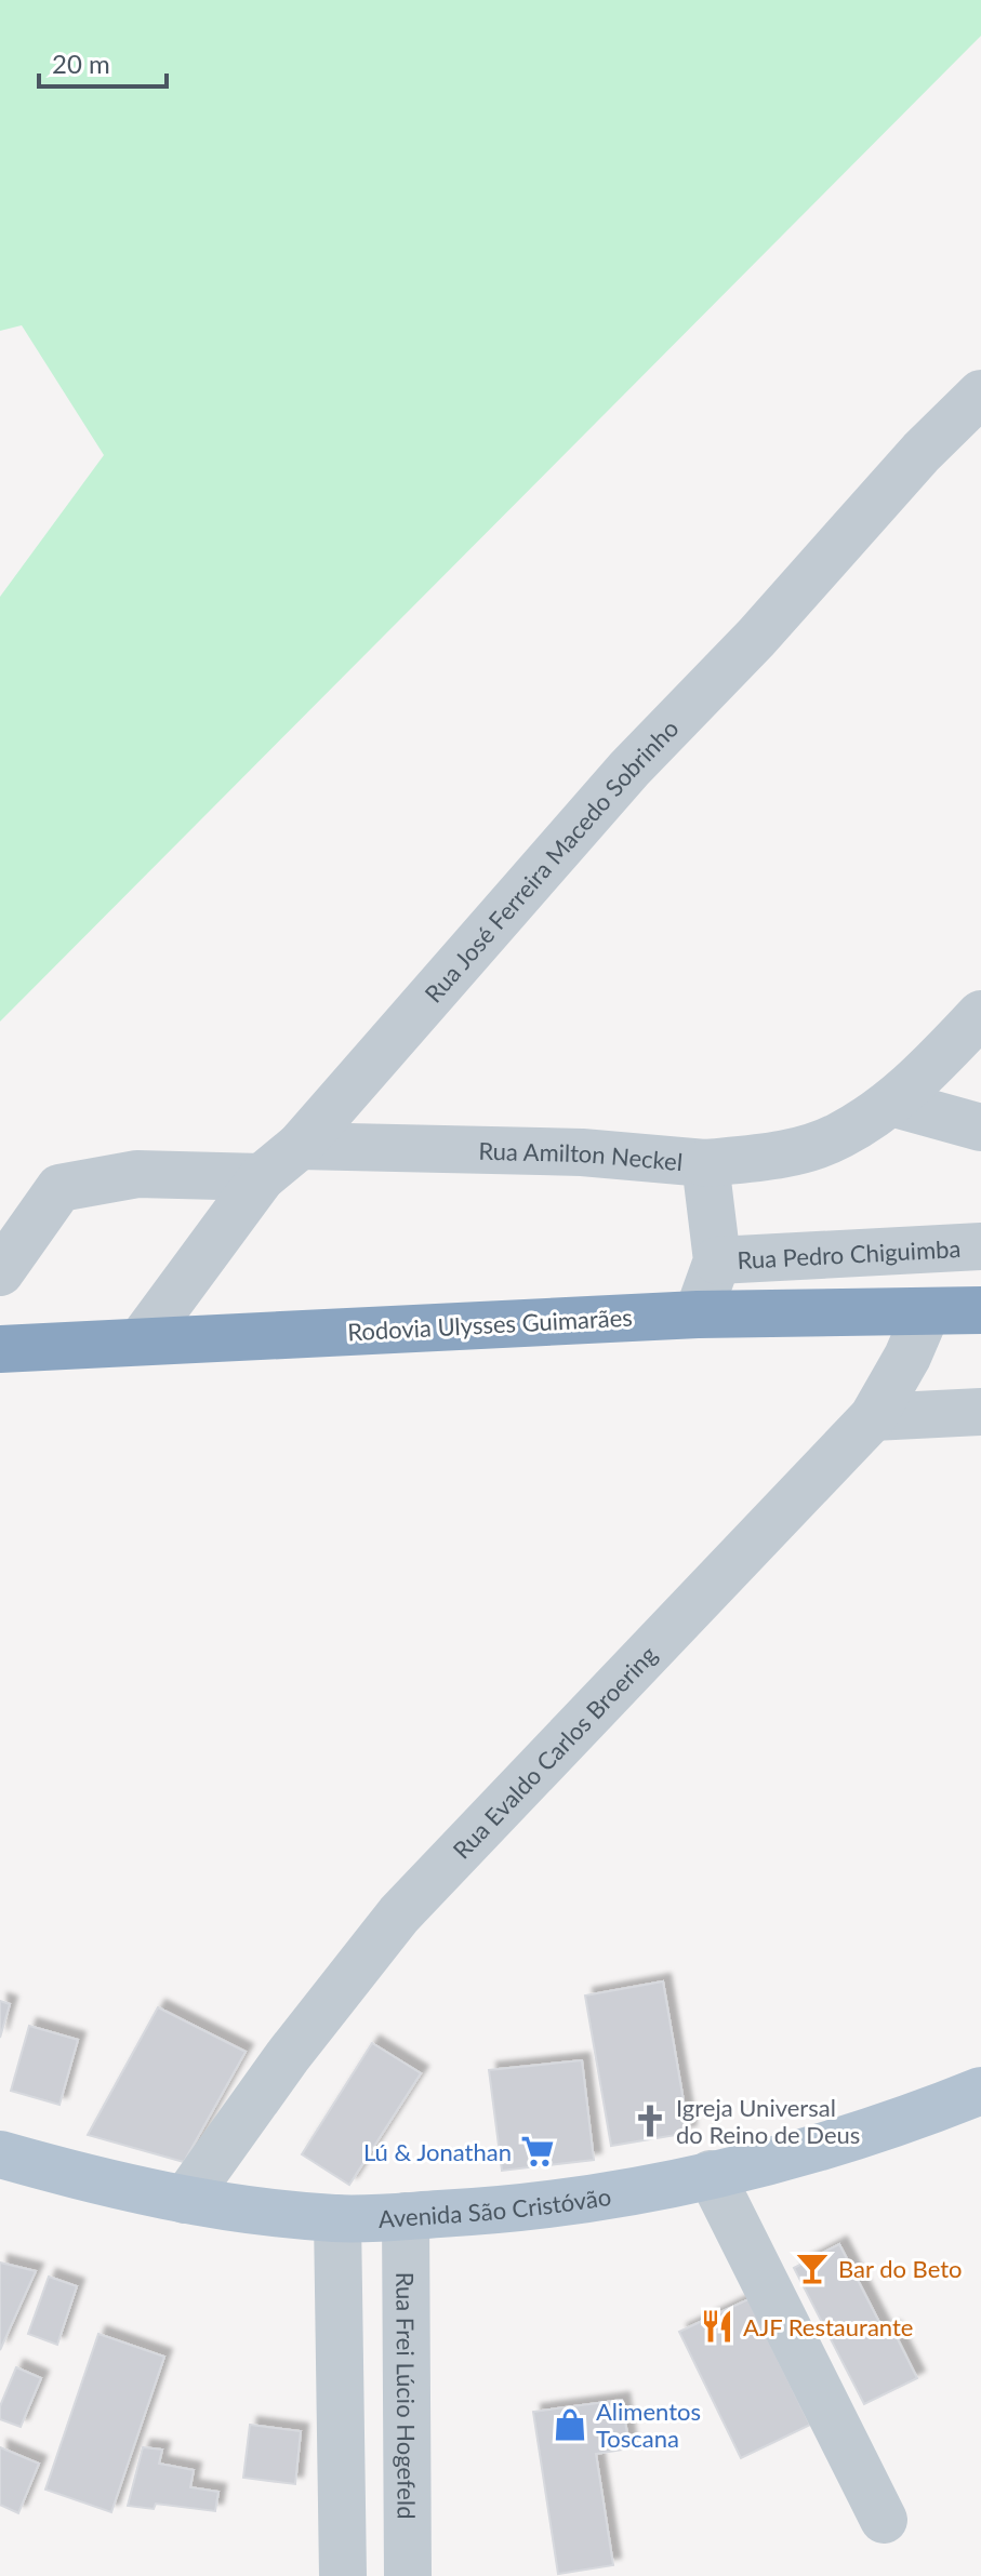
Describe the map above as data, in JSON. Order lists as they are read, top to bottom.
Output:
{
  "streets": {
    "highway": ["Rodovia Ulysses Guimarães"],
    "main road": ["Avenida São Cristóvão"],
    "street": [
      "Rua José Ferreira Macedo Sobrinho",
      "Rua Amilton Neckel",
      "Rua Pedro Chiguimba",
      "Rua Evaldo Carlos Broering",
      "Rua Frei Lúcio Hogefeld"
    ]
  },
  "crossings": [
    ["Rua José Ferreira Macedo Sobrinho", "Rua Amilton Neckel"],
    ["Rua José Ferreira Macedo Sobrinho", "Rodovia Ulysses Guimarães"],
    ["Rua Amilton Neckel", "Rua Pedro Chiguimba"],
    ["Rua Amilton Neckel", "Rodovia Ulysses Guimarães"],
    ["Rodovia Ulysses Guimarães", "Rua Evaldo Carlos Broering"],
    ["Rua Evaldo Carlos Broering", "Avenida São Cristóvão"],
    ["Avenida São Cristóvão", "Rua Frei Lúcio Hogefeld"]
  ],
  "places": {
    "church": ["Igreja Universal do Reino de Deus"],
    "supermarket": ["Lú & Jonathan"],
    "bar": ["Bar do Beto"],
    "restaurant": ["AJF Restaurante"],
    "shop": ["Alimentos Toscana"]
  },
  "scale_bar": "20 m"
}
